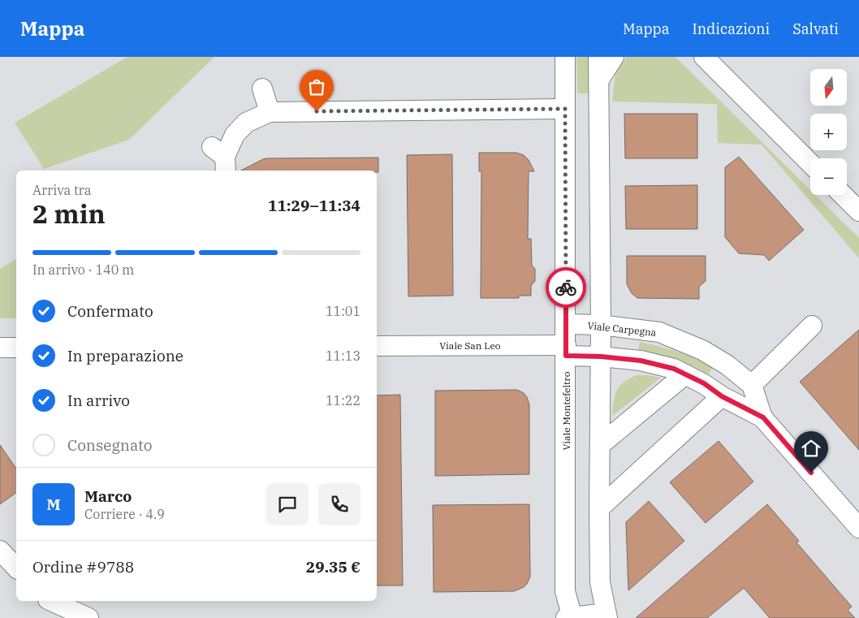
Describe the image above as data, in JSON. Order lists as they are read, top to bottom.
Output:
{
  "streets": {
    "street": ["Viale Carpegna", "Viale San Leo", "Viale Montefeltro"]
  },
  "crossings": [
    ["Viale Carpegna", "Viale Montefeltro"],
    ["Viale San Leo", "Viale Montefeltro"]
  ],
  "north": "bottom",
  "page": {
    "header": "Mappa",
    "nav": ["Mappa", "Indicazioni", "Salvati"],
    "map_buttons": ["+", "−"],
    "heading": ["2 min", "Arriva tra", "11:29–11:34"],
    "panel": [
      "Marco",
      "Corriere · 4.9",
      "Ordine #9788",
      "29.35 €"
    ],
    "bar": "In arrivo · 140 m",
    "list": [
      ["Confermato", "11:01"],
      ["In preparazione", "11:13"],
      ["In arrivo", "11:22"],
      "Consegnato"
    ],
    "round": "M"
  }
}
